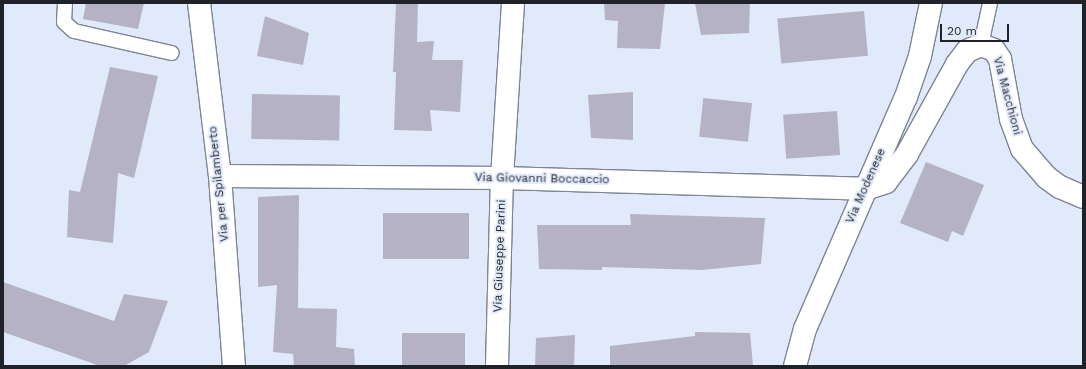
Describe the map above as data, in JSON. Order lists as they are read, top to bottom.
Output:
{
  "streets": {
    "street": [
      "Via Macchioni",
      "Via Giovanni Boccaccio",
      "Via per Spilamberto",
      "Via Modenese",
      "Via Giuseppe Parini"
    ]
  },
  "crossings": [
    ["Via Macchioni", "Via Giovanni Boccaccio"],
    ["Via Macchioni", "Via Modenese"],
    ["Via Giovanni Boccaccio", "Via per Spilamberto"],
    ["Via Giovanni Boccaccio", "Via Modenese"],
    ["Via Giovanni Boccaccio", "Via Giuseppe Parini"]
  ],
  "scale_bar": "20 m"
}
